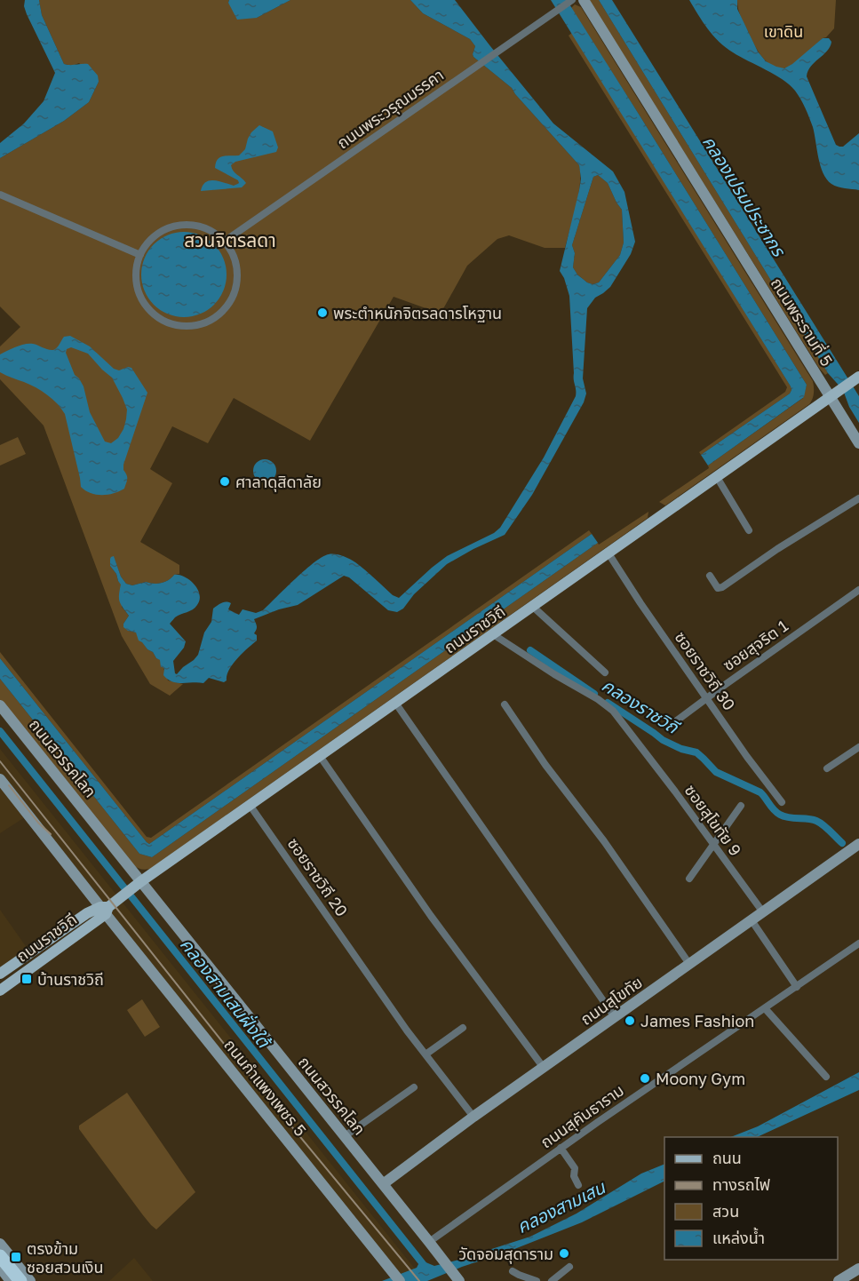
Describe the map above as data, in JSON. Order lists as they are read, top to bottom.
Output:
{
  "streets": {
    "main road": ["ถนนราชวิถี"],
    "street": [
      "ถนนพระวรุณมรรคา",
      "ถนนพระรามที่ 5",
      "ซอยสุจริต 1",
      "ซอยราชวิถี 30",
      "ถนนสวรรคโลก",
      "ซอยสุโขทัย 9",
      "ซอยราชวิถี 20",
      "ถนนสุโขทัย",
      "ถนนกำแพงเพชร 5",
      "ถนนสุคันธาราม"
    ]
  },
  "crossings": [
    ["ถนนพระรามที่ 5", "ถนนราชวิถี"],
    ["ถนนราชวิถี", "ซอยราชวิถี 30"],
    ["ถนนราชวิถี", "ถนนสวรรคโลก"],
    ["ถนนราชวิถี", "ซอยสุโขทัย 9"],
    ["ถนนราชวิถี", "ซอยราชวิถี 20"],
    ["ถนนราชวิถี", "ถนนกำแพงเพชร 5"],
    ["ซอยสุจริต 1", "ซอยราชวิถี 30"],
    ["ถนนสวรรคโลก", "ถนนสุโขทัย"],
    ["ถนนสวรรคโลก", "ถนนสุคันธาราม"],
    ["ซอยสุโขทัย 9", "ถนนสุโขทัย"],
    ["ซอยราชวิถี 20", "ถนนสุโขทัย"]
  ],
  "districts": ["สวนจิตรลดา"],
  "water": [
    "คลองเปรมประชากร",
    "คลองราชวิถี",
    "คลองสามเสนฝั่งใต้",
    "คลองสามเสน"
  ],
  "parks": ["เขาดิน"],
  "places": {
    "other": [
      "พระตำหนักจิตรลดารโหฐาน",
      "ศาลาดุสิดาลัย",
      "James Fashion",
      "Moony Gym",
      "วัดจอมสุดาราม"
    ],
    "transit": ["บ้านราชวิถี", "ตรงข้าม ซอยสวนเงิน"]
  },
  "legend": [
    "ถนน",
    "ทางรถไฟ",
    "สวน",
    "แหล่งน้ำ"
  ]
}
